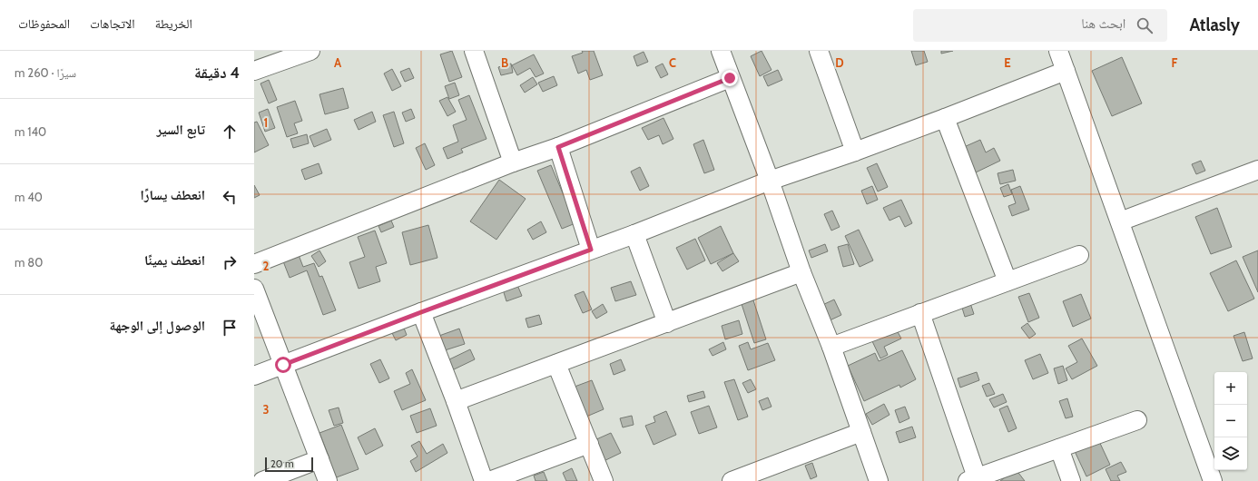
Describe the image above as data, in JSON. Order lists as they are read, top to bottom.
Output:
{
  "scale_bar": "20 m",
  "page": {
    "header": "Atlasly",
    "search": "ابحث هنا",
    "nav": ["الخريطة", "الاتجاهات", "المحفوظات"],
    "heading": ["4 دقيقة", "سيرًا · 260 m"],
    "list": [
      ["تابع السير", "140 m"],
      ["انعطف يسارًا", "40 m"],
      ["انعطف يمينًا", "80 m"],
      "الوصول إلى الوجهة"
    ],
    "map_buttons": ["+", "−"],
    "scale": "20 m"
  },
  "grid": {
    "columns": [
      "A",
      "B",
      "C",
      "D",
      "E",
      "F"
    ],
    "rows": ["1", "2", "3"]
  }
}
